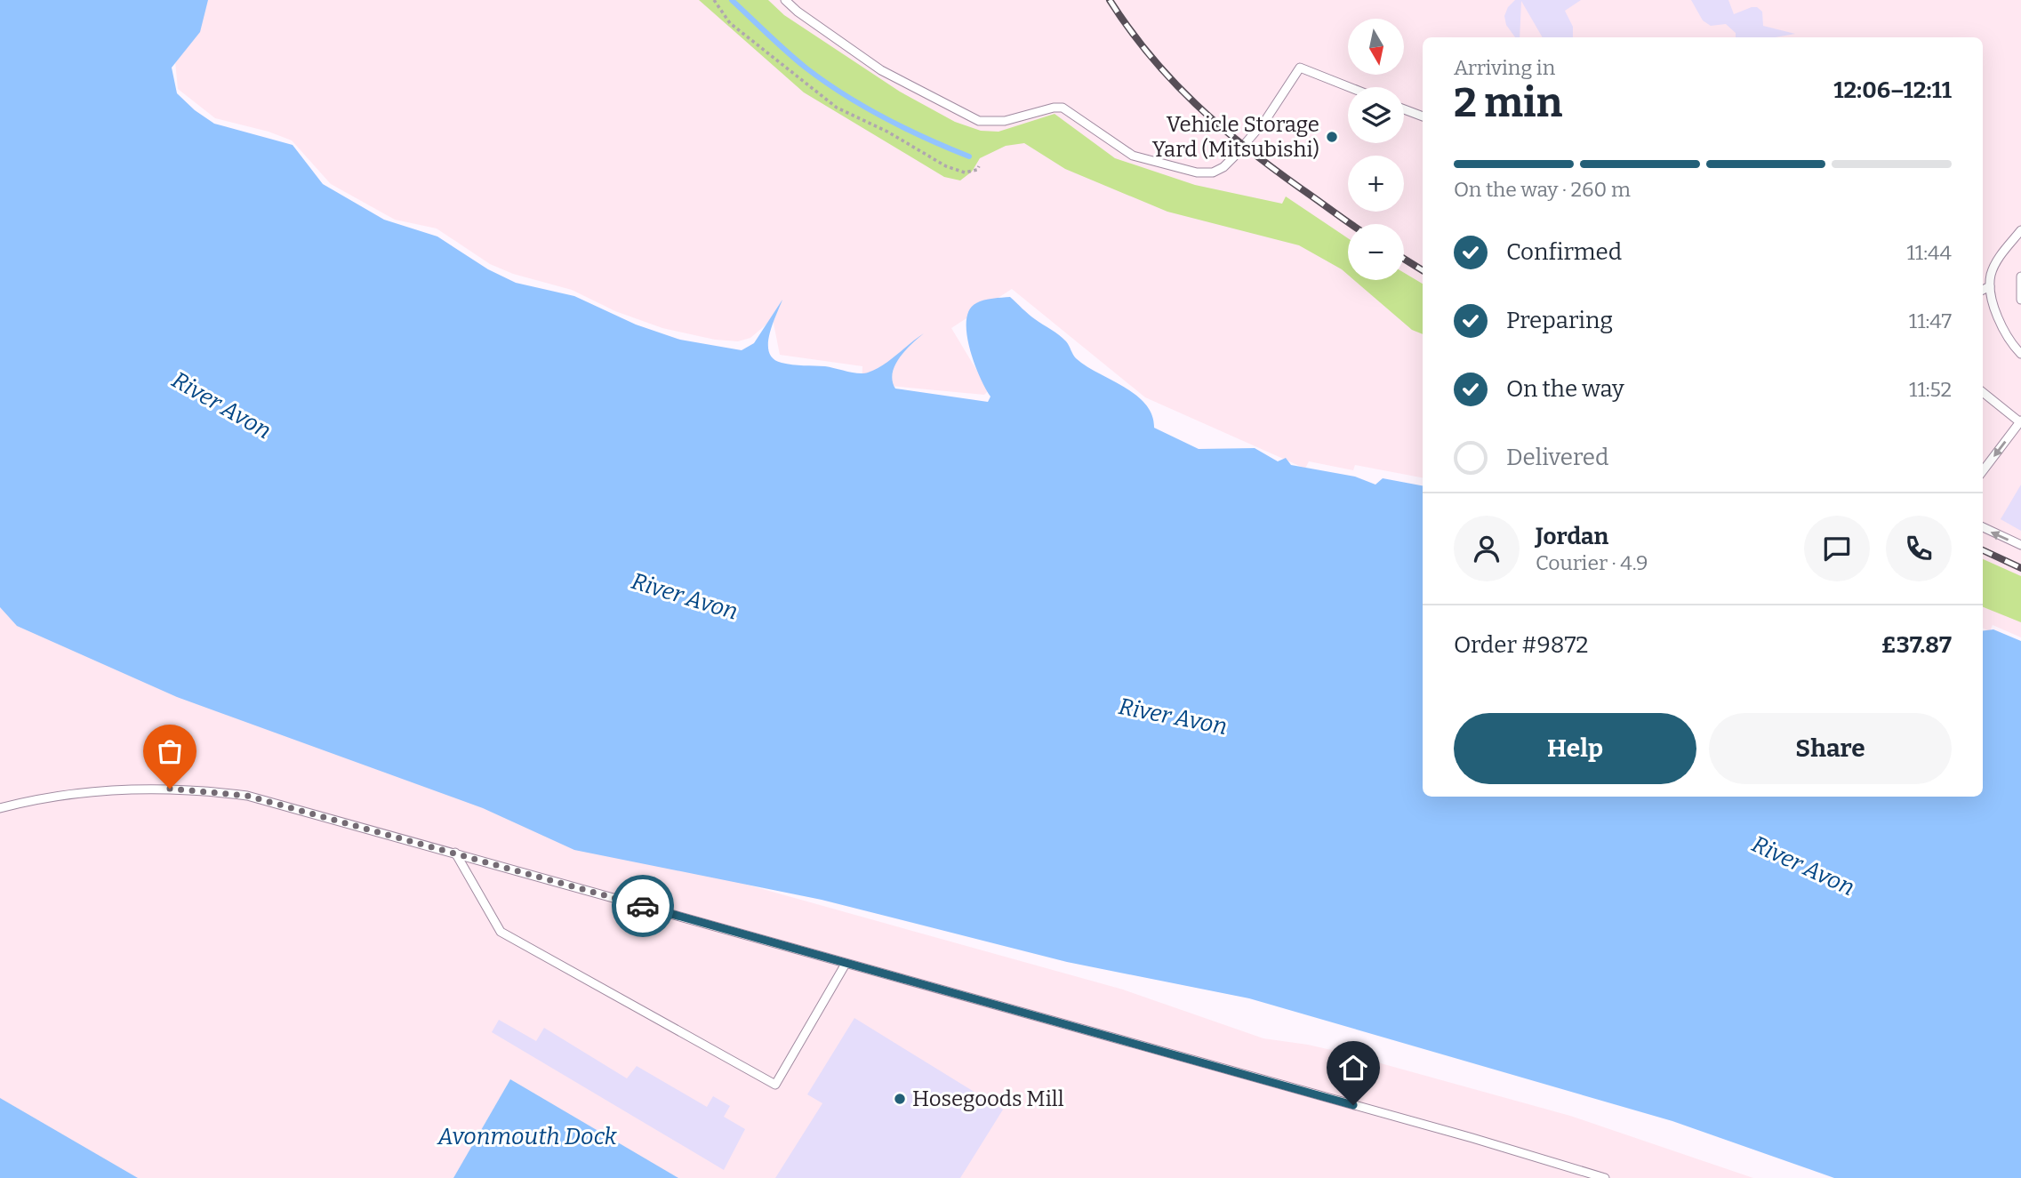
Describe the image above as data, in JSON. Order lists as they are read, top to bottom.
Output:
{
  "water": ["River Avon", "Avonmouth Dock"],
  "places": ["Vehicle Storage Yard (Mitsubishi)", "Hosegoods Mill"],
  "north": "bottom",
  "page": {
    "map_buttons": ["+", "−"],
    "heading": ["2 min", "Arriving in", "12:06–12:11"],
    "panel": [
      "Jordan",
      "Courier · 4.9",
      "Order #9872",
      "£37.87"
    ],
    "bar": "On the way · 260 m",
    "list": [
      ["Confirmed", "11:44"],
      ["Preparing", "11:47"],
      ["On the way", "11:52"],
      "Delivered"
    ],
    "buttons": ["Help", "Share"]
  }
}
